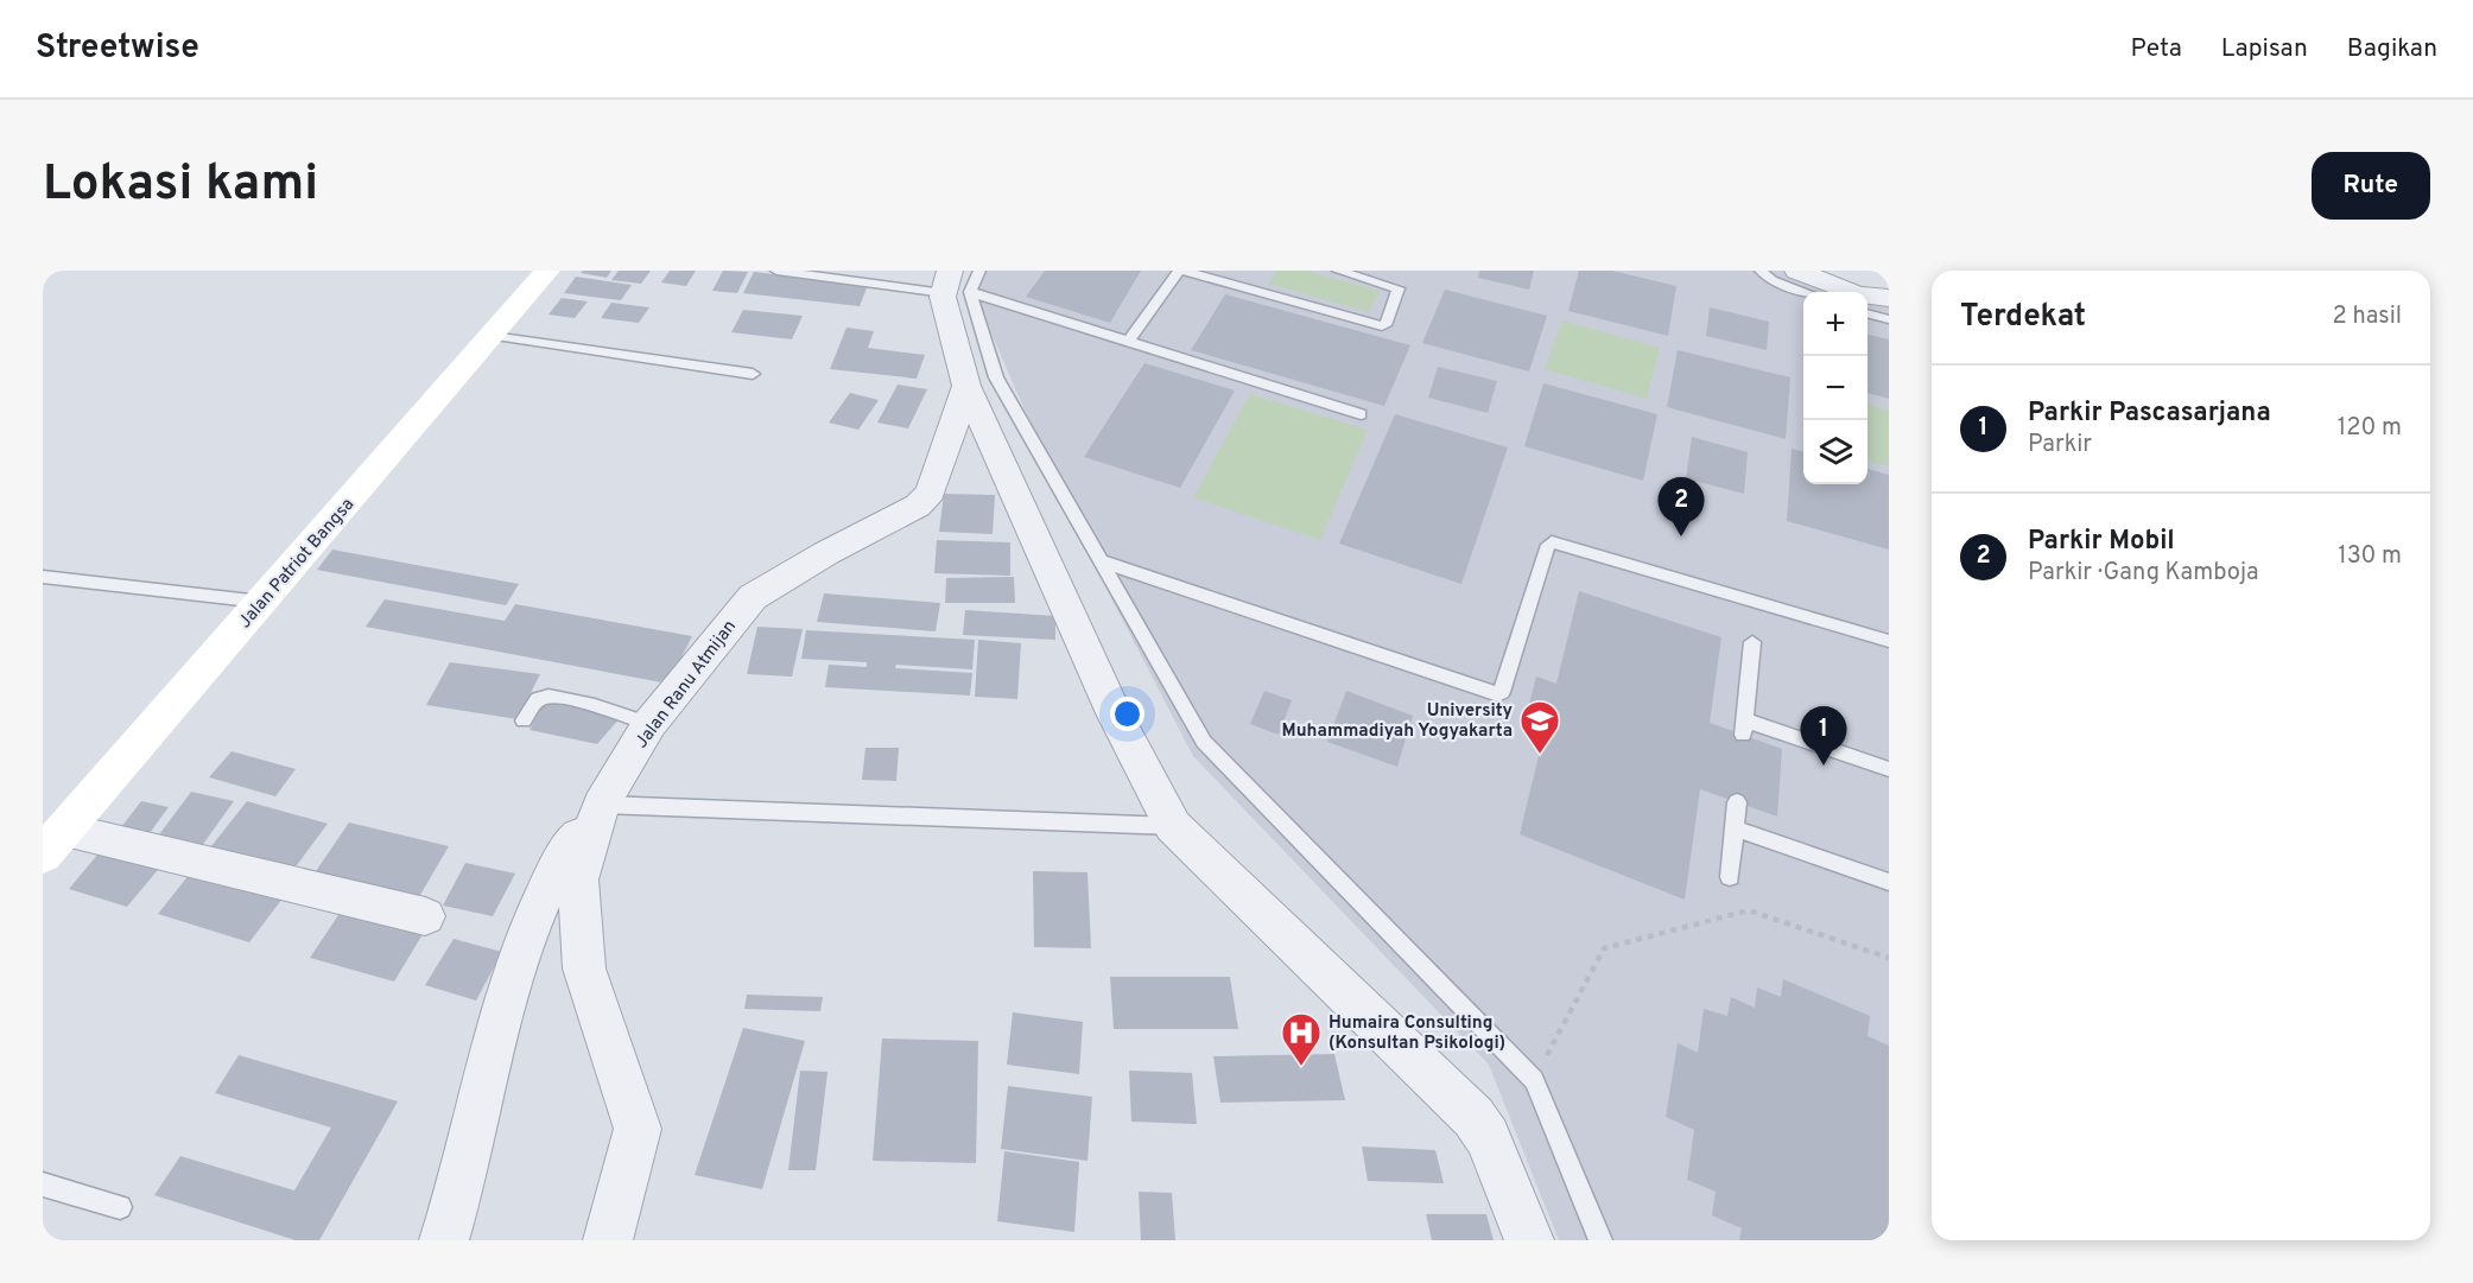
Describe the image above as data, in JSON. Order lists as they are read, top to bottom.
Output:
{
  "streets": {
    "street": ["Jalan Patriot Bangsa", "Jalan Ranu Atmijan"]
  },
  "places": {
    "school or university": ["University Muhammadiyah Yogyakarta"],
    "hospital": ["Humaira Consulting (Konsultan Psikologi)"]
  },
  "page": {
    "header": "Streetwise",
    "nav": ["Peta", "Lapisan", "Bagikan"],
    "buttons": "Rute",
    "title": "Lokasi kami",
    "heading": ["Terdekat", "2 hasil"],
    "map_buttons": ["+", "−"],
    "list": [
      {
        "mark": "1",
        "name": "Parkir Pascasarjana",
        "note": "Parkir",
        "value": "120 m"
      },
      {
        "mark": "2",
        "name": "Parkir Mobil",
        "note": "Parkir · Gang Kamboja",
        "value": "130 m"
      }
    ],
    "pins": ["2", "1"]
  }
}
